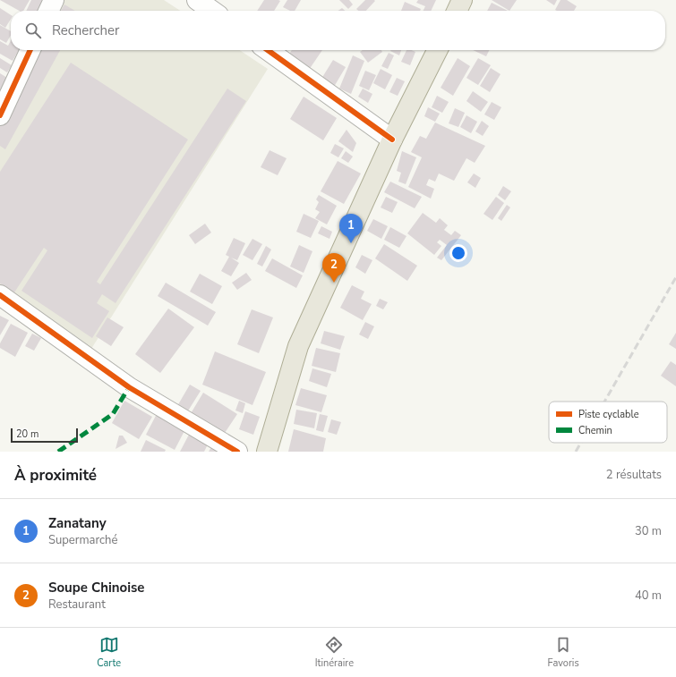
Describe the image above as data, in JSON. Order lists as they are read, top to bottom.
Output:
{
  "legend": ["Piste cyclable", "Chemin"],
  "scale_bar": "20 m",
  "page": {
    "search": "Rechercher",
    "pins": ["1", "2"],
    "scale": "20 m",
    "heading": ["À proximité", "2 résultats"],
    "list": [
      {
        "mark": "1",
        "name": "Zanatany",
        "note": "Supermarché",
        "value": "30 m"
      },
      {
        "mark": "2",
        "name": "Soupe Chinoise",
        "note": "Restaurant",
        "value": "40 m"
      }
    ],
    "nav": ["Carte", "Itinéraire", "Favoris"]
  }
}
